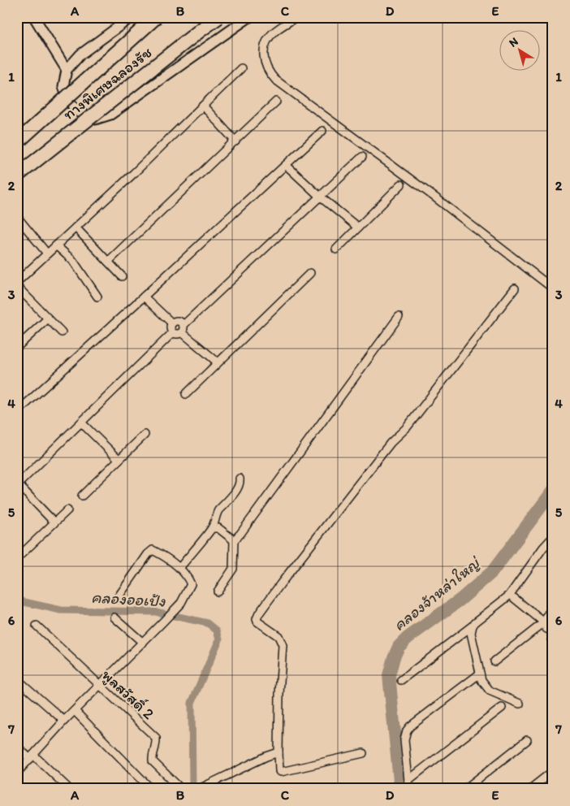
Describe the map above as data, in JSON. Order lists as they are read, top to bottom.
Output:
{
  "streets": {
    "highway": ["ทางพิเศษฉลองรัช"],
    "street": ["พูลสวัสดิ์ 2"]
  },
  "water": ["คลองจ้าหล่าใหญ่", "คลองออเป้ง"],
  "north": "top left",
  "grid": {
    "columns": [
      "A",
      "B",
      "C",
      "D",
      "E"
    ],
    "rows": [
      "1",
      "2",
      "3",
      "4",
      "5",
      "6",
      "7"
    ]
  }
}
